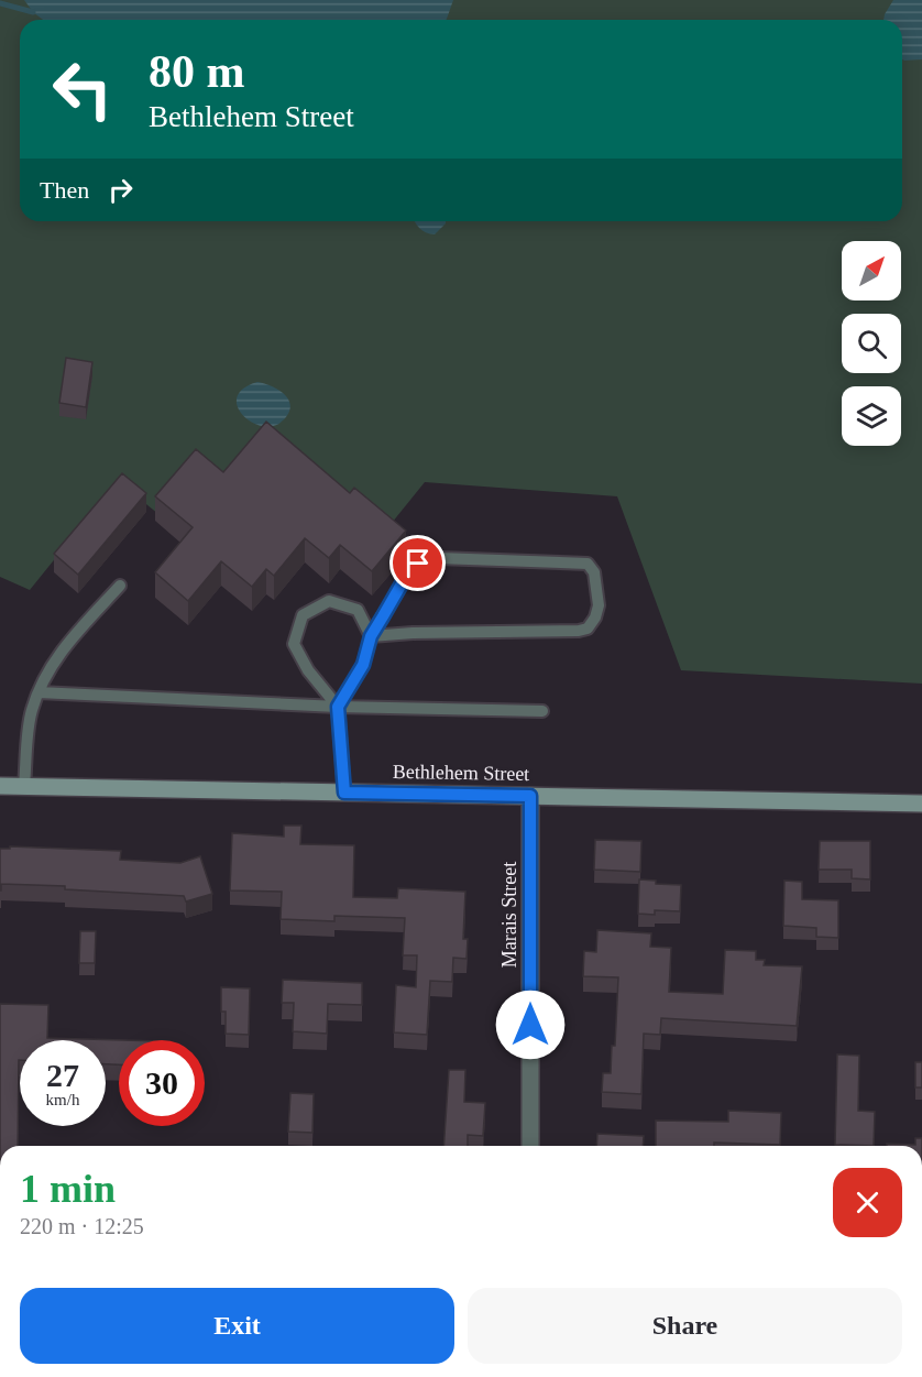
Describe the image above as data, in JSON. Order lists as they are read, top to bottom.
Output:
{
  "streets": {
    "main road": ["Bethlehem Street"],
    "street": ["Marais Street"]
  },
  "crossings": [
    ["Bethlehem Street", "Marais Street"]
  ],
  "north": "top right",
  "page": {
    "turn": ["80 m", "Bethlehem Street"],
    "then": "Then",
    "speed": "27 km/h",
    "limit": "30",
    "heading": ["1 min", "220 m · 12:25"],
    "buttons": ["Exit", "Share"]
  }
}
